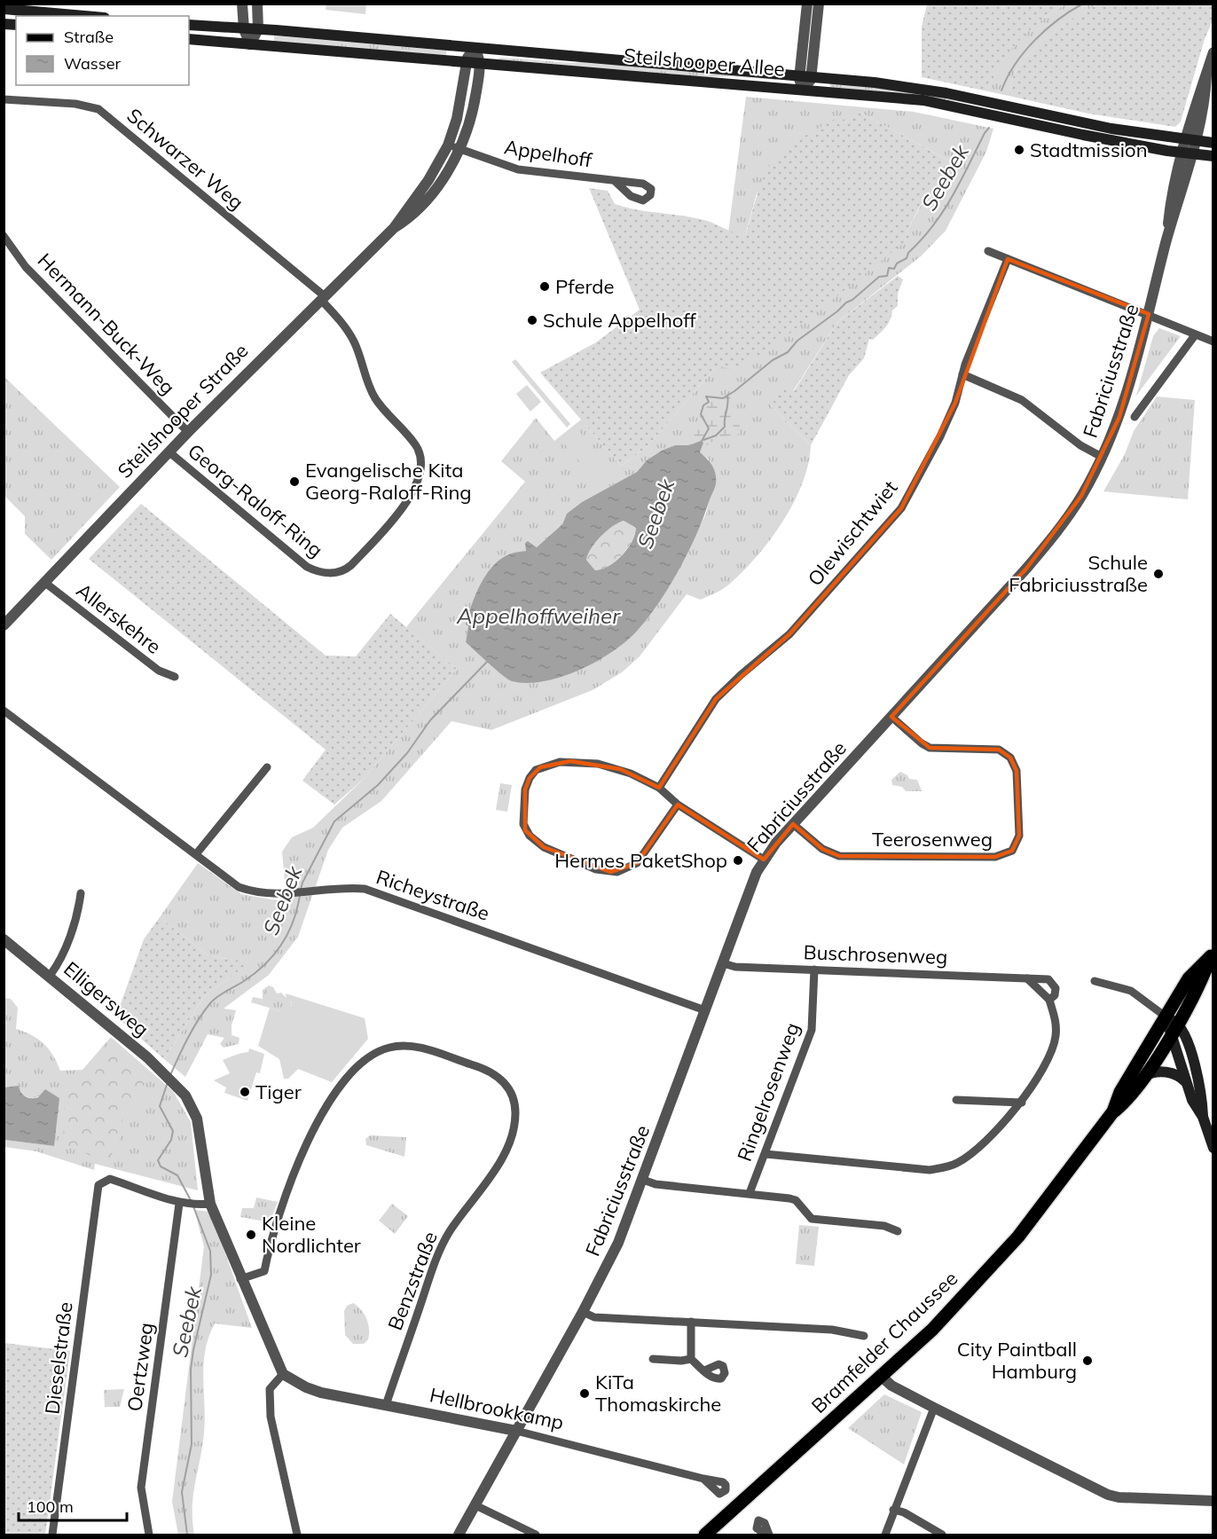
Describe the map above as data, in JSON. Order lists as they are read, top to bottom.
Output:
{
  "streets": {
    "main road": ["Steilshooper Allee", "Bramfelder Chaussee"],
    "street": [
      "Appelhoff",
      "Schwarzer Weg",
      "Hermann-Buck-Weg",
      "Fabriciusstraße",
      "Steilshooper Straße",
      "Georg-Raloff-Ring",
      "Olewischtwiet",
      "Allerskehre",
      "Teerosenweg",
      "Richeystraße",
      "Buschrosenweg",
      "Elligersweg",
      "Ringelrosenweg",
      "Benzstraße",
      "Dieselstraße",
      "Oertzweg",
      "Hellbrookkamp"
    ]
  },
  "crossings": [
    ["Steilshooper Allee", "Fabriciusstraße"],
    ["Steilshooper Allee", "Steilshooper Straße"],
    ["Appelhoff", "Steilshooper Straße"],
    ["Schwarzer Weg", "Steilshooper Straße"],
    ["Schwarzer Weg", "Georg-Raloff-Ring"],
    ["Hermann-Buck-Weg", "Steilshooper Straße"],
    ["Fabriciusstraße", "Teerosenweg"],
    ["Fabriciusstraße", "Richeystraße"],
    ["Fabriciusstraße", "Buschrosenweg"],
    ["Fabriciusstraße", "Hellbrookkamp"],
    ["Steilshooper Straße", "Georg-Raloff-Ring"],
    ["Steilshooper Straße", "Allerskehre"],
    ["Buschrosenweg", "Ringelrosenweg"],
    ["Elligersweg", "Benzstraße"],
    ["Elligersweg", "Hellbrookkamp"],
    ["Benzstraße", "Hellbrookkamp"],
    ["Dieselstraße", "Oertzweg"]
  ],
  "water": ["Seebek", "Appelhoffweiher"],
  "places": [
    "Stadtmission",
    "Pferde",
    "Schule Appelhoff",
    "Evangelische Kita Georg-Raloff-Ring",
    "Schule Fabriciusstraße",
    "Hermes PaketShop",
    "Tiger",
    "Kleine Nordlichter",
    "City Paintball Hamburg",
    "KiTa Thomaskirche"
  ],
  "legend": ["Straße", "Wasser"],
  "scale_bar": "100 m"
}
